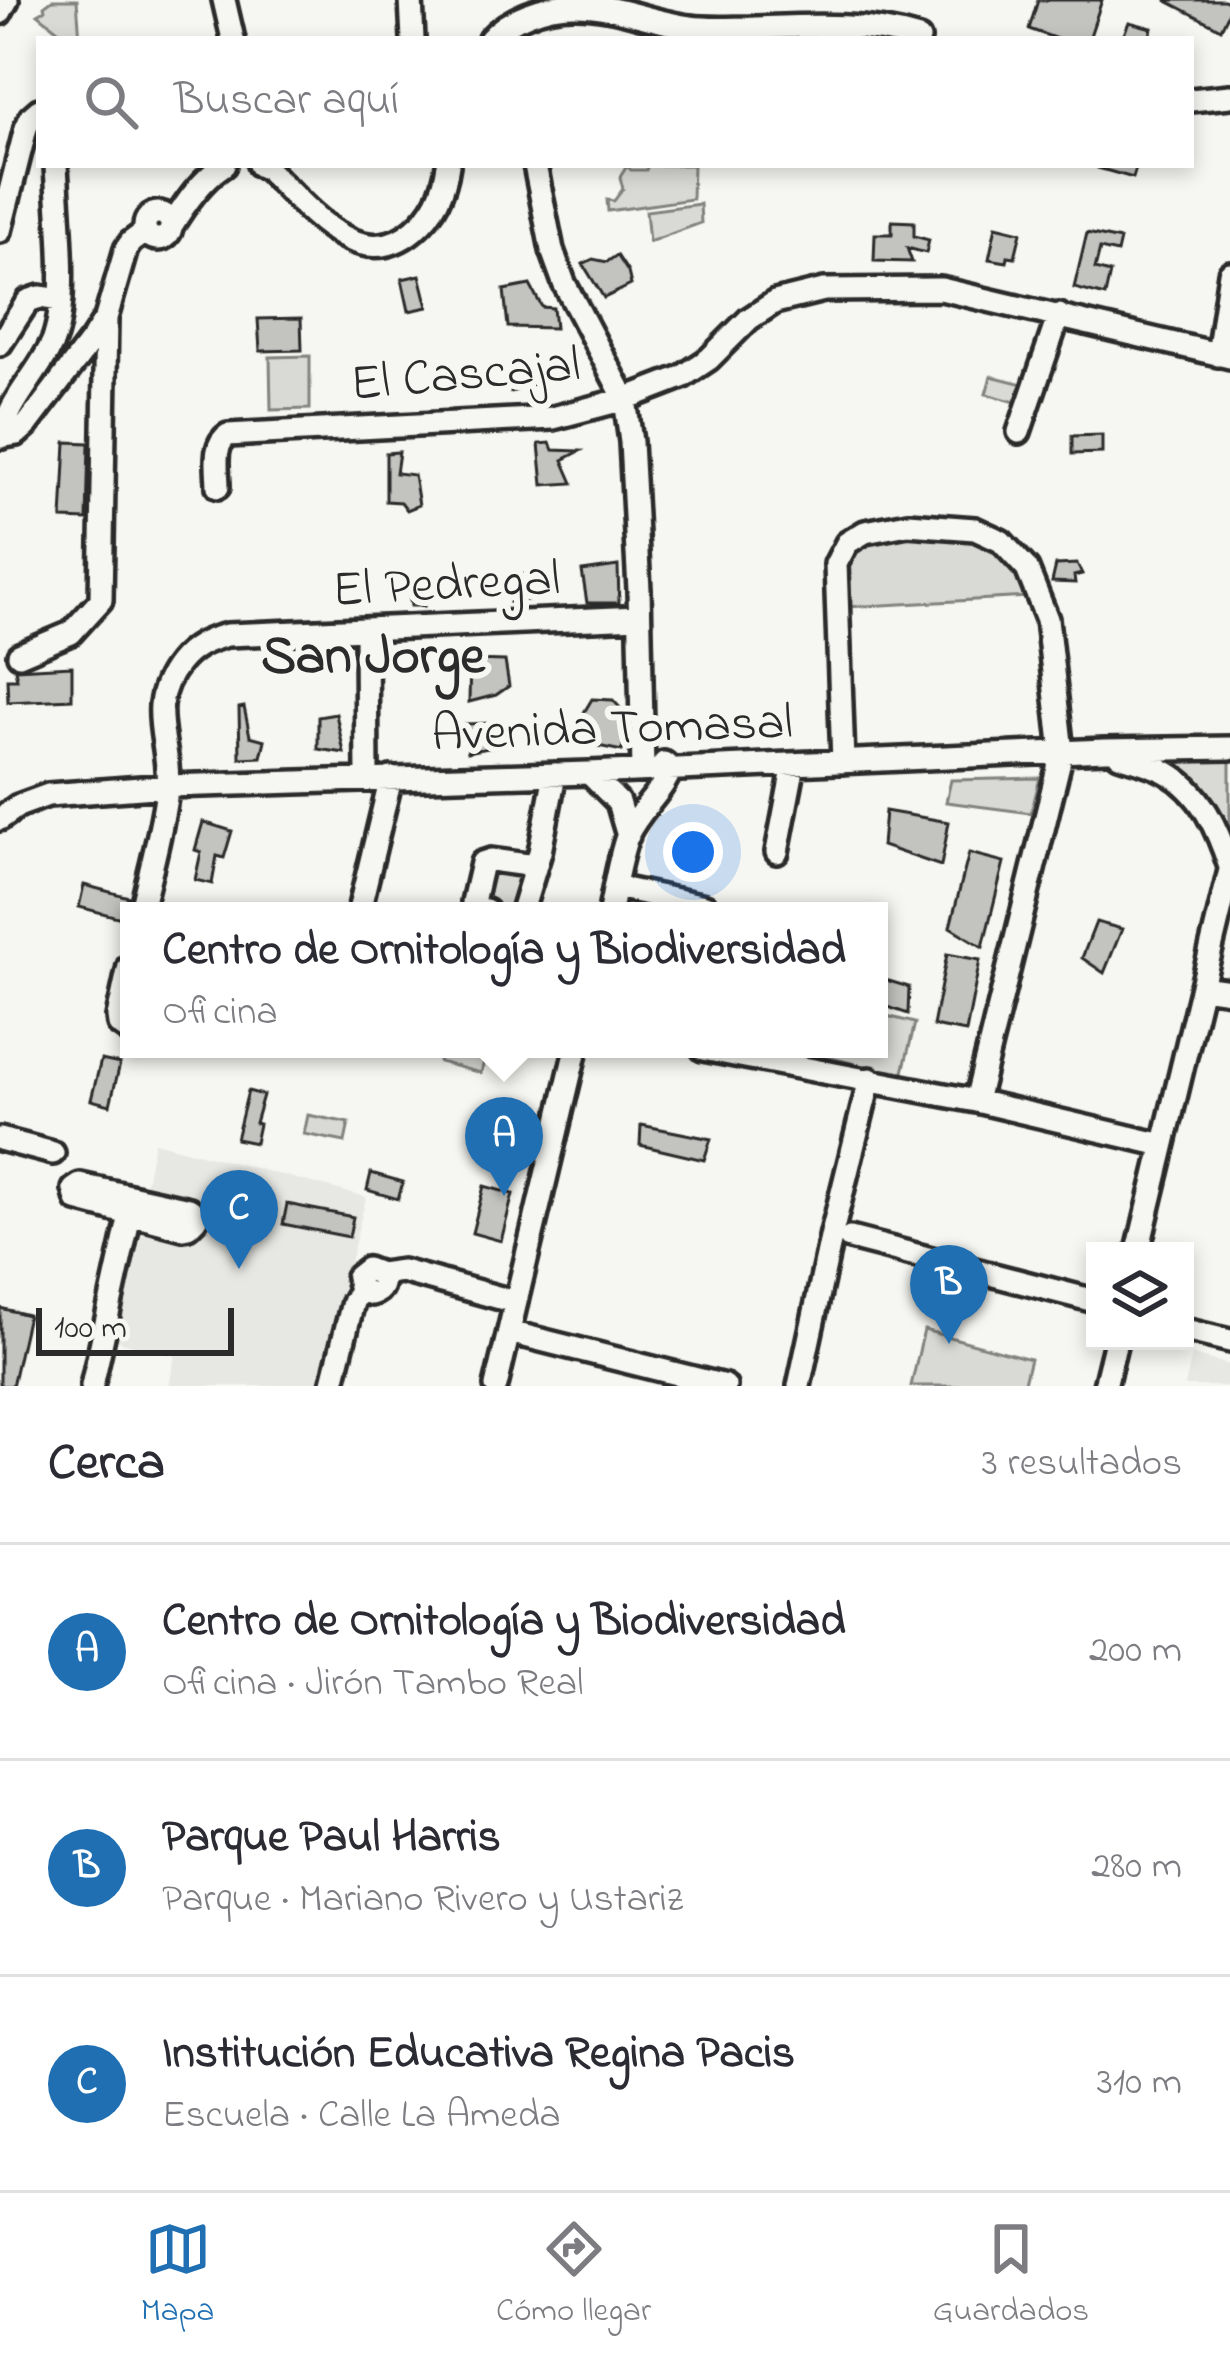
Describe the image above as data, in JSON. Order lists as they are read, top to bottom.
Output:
{
  "streets": {
    "street": ["El Cascajal", "El Pedregal", "Avenida Tomasal"]
  },
  "crossings": [
    ["El Pedregal", "Avenida Tomasal"]
  ],
  "districts": ["San Jorge"],
  "scale_bar": "100 m",
  "page": {
    "search": "Buscar aquí",
    "popup": ["Centro de Ornitología y Biodiversidad", "Oficina"],
    "pins": ["A", "C", "B"],
    "scale": "100 m",
    "heading": ["Cerca", "3 resultados"],
    "list": [
      {
        "mark": "A",
        "name": "Centro de Ornitología y Biodiversidad",
        "note": "Oficina · Jirón Tambo Real",
        "value": "200 m"
      },
      {
        "mark": "B",
        "name": "Parque Paul Harris",
        "note": "Parque · Mariano Rivero y Ustariz",
        "value": "280 m"
      },
      {
        "mark": "C",
        "name": "Institución Educativa Regina Pacis",
        "note": "Escuela · Calle La Ameda",
        "value": "310 m"
      }
    ],
    "nav": ["Mapa", "Cómo llegar", "Guardados"]
  }
}
